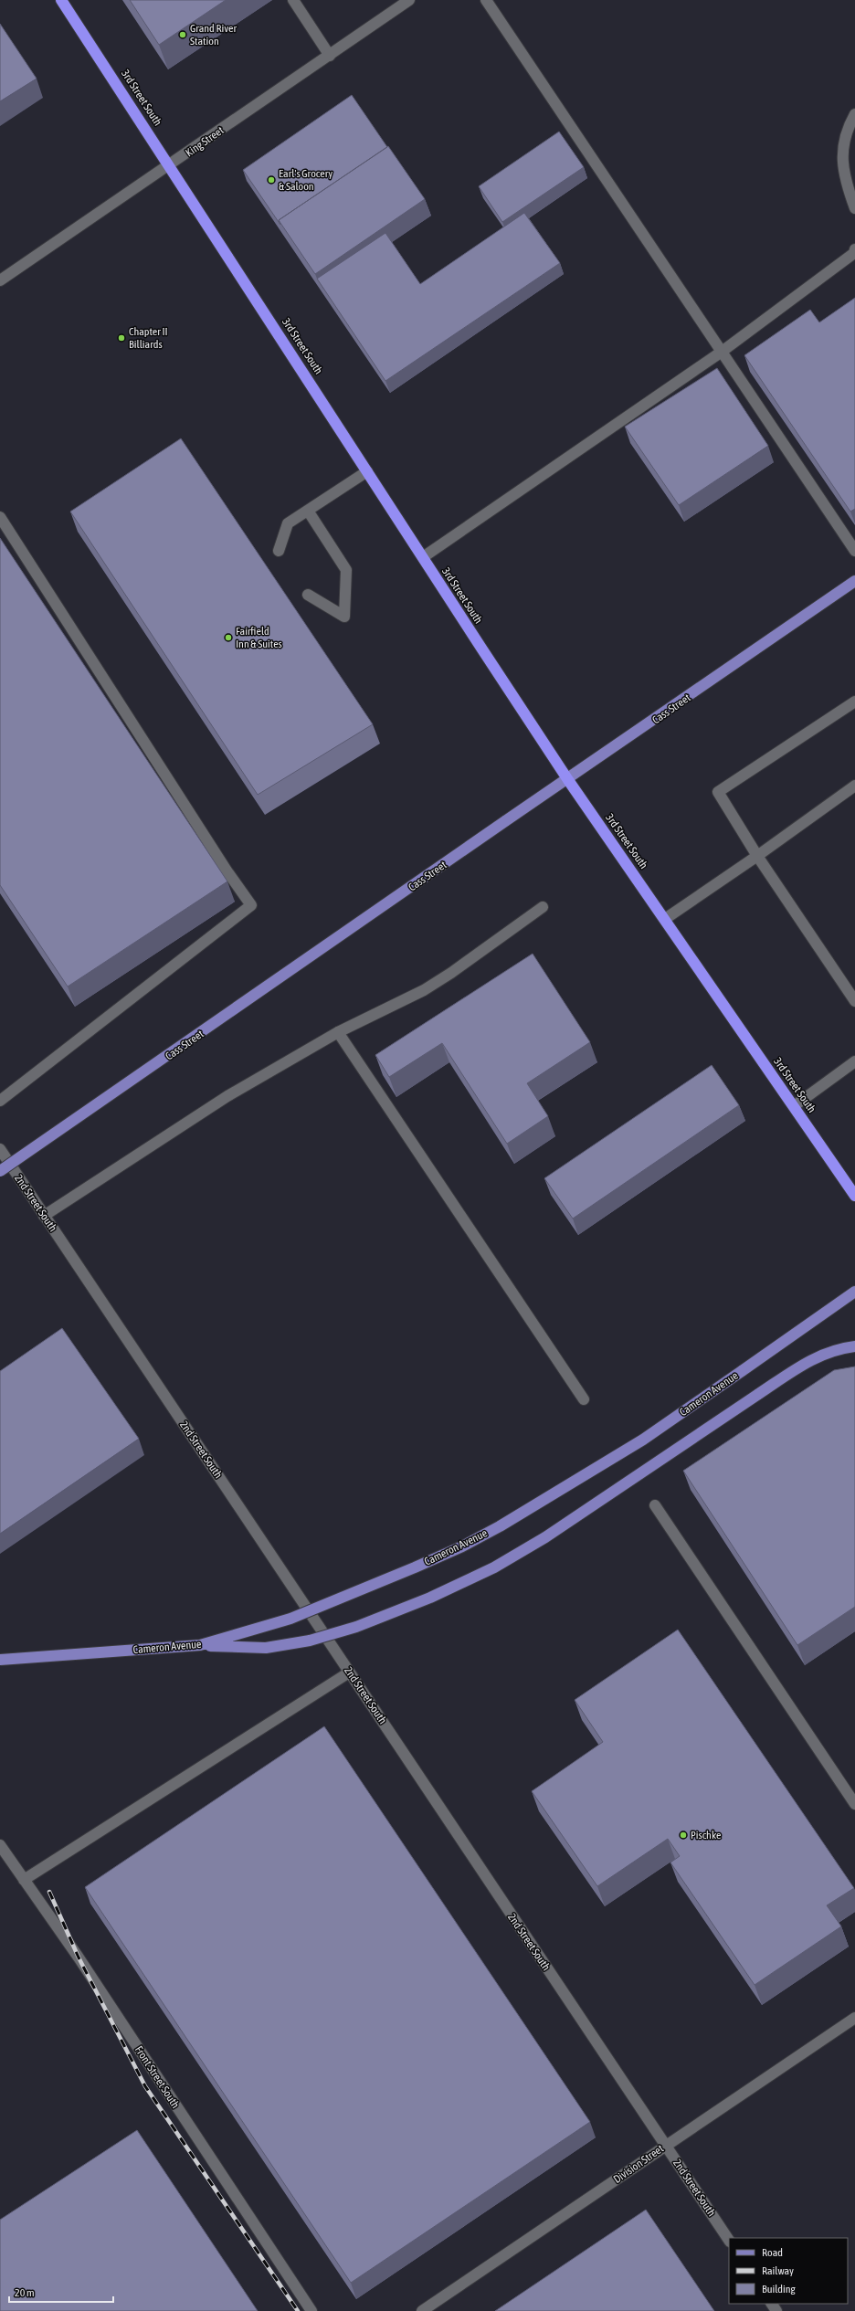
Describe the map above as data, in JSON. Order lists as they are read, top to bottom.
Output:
{
  "streets": {
    "highway": ["3rd Street South"],
    "main road": ["Cass Street", "Cameron Avenue"],
    "street": [
      "King Street",
      "2nd Street South",
      "Front Street South",
      "Division Street"
    ]
  },
  "crossings": [
    ["3rd Street South", "King Street"],
    ["3rd Street South", "Cass Street"],
    ["2nd Street South", "Division Street"]
  ],
  "places": [
    "Grand River Station",
    "Earl's Grocery & Saloon",
    "Chapter II Billiards",
    "Fairfield Inn & Suites",
    "Pischke"
  ],
  "legend": ["Road", "Railway", "Building"],
  "scale_bar": "20 m"
}
